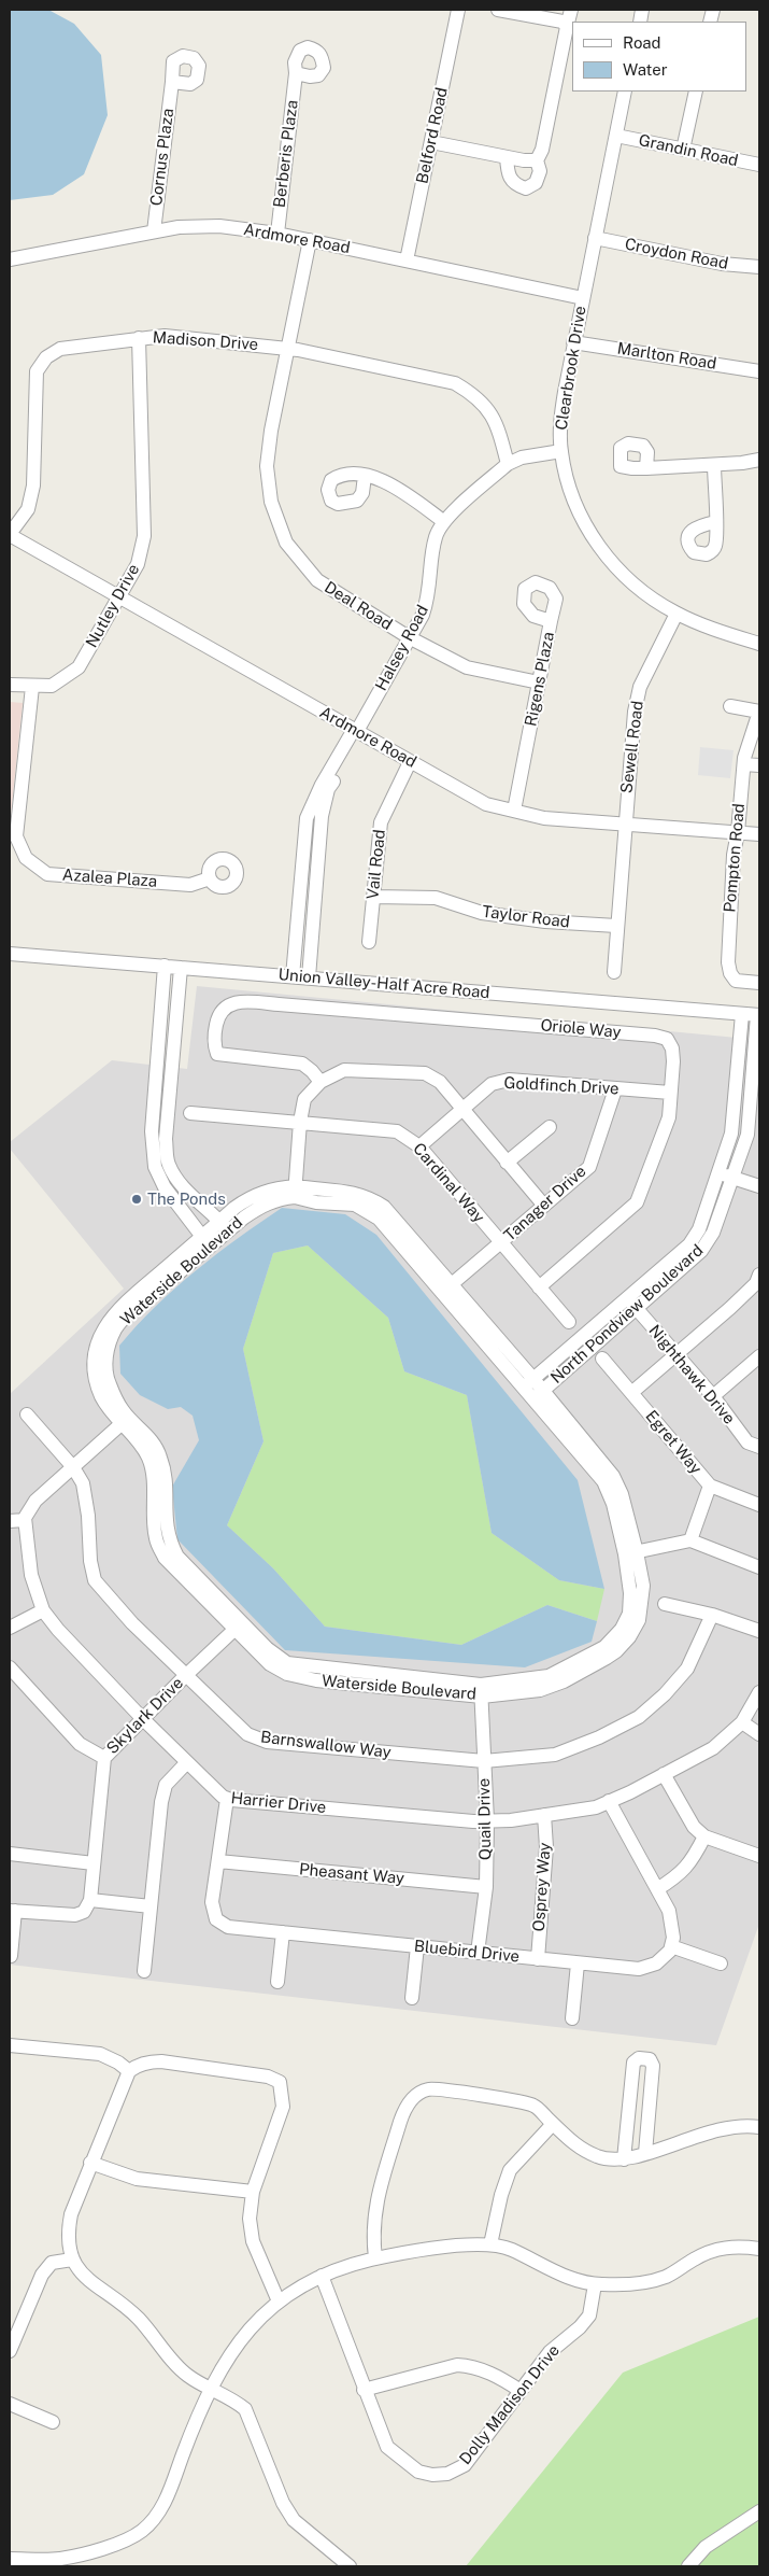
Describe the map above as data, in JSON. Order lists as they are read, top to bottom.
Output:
{
  "streets": {
    "street": [
      "Belford Road",
      "Grandin Road",
      "Berberis Plaza",
      "Cornus Plaza",
      "Ardmore Road",
      "Croydon Road",
      "Madison Drive",
      "Marlton Road",
      "Clearbrook Drive",
      "Nutley Drive",
      "Deal Road",
      "Halsey Road",
      "Rigens Plaza",
      "Sewell Road",
      "Pompton Road",
      "Vail Road",
      "Azalea Plaza",
      "Taylor Road",
      "Union Valley-Half Acre Road",
      "Oriole Way",
      "Goldfinch Drive",
      "Cardinal Way",
      "Tanager Drive",
      "Waterside Boulevard",
      "North Pondview Boulevard",
      "Nighthawk Drive",
      "Egret Way",
      "Skylark Drive",
      "Barnswallow Way",
      "Harrier Drive",
      "Quail Drive",
      "Pheasant Way",
      "Osprey Way",
      "Bluebird Drive",
      "Dolly Madison Drive"
    ]
  },
  "crossings": [
    ["Belford Road", "Ardmore Road"],
    ["Grandin Road", "Clearbrook Drive"],
    ["Berberis Plaza", "Ardmore Road"],
    ["Cornus Plaza", "Ardmore Road"],
    ["Ardmore Road", "Madison Drive"],
    ["Ardmore Road", "Clearbrook Drive"],
    ["Ardmore Road", "Nutley Drive"],
    ["Ardmore Road", "Deal Road"],
    ["Ardmore Road", "Halsey Road"],
    ["Ardmore Road", "Rigens Plaza"],
    ["Ardmore Road", "Sewell Road"],
    ["Ardmore Road", "Pompton Road"],
    ["Ardmore Road", "Vail Road"],
    ["Croydon Road", "Clearbrook Drive"],
    ["Madison Drive", "Nutley Drive"],
    ["Madison Drive", "Deal Road"],
    ["Marlton Road", "Clearbrook Drive"],
    ["Clearbrook Drive", "Sewell Road"],
    ["Nutley Drive", "Azalea Plaza"],
    ["Deal Road", "Halsey Road"],
    ["Deal Road", "Rigens Plaza"],
    ["Halsey Road", "Union Valley-Half Acre Road"],
    ["Sewell Road", "Taylor Road"],
    ["Vail Road", "Taylor Road"],
    ["Union Valley-Half Acre Road", "North Pondview Boulevard"],
    ["Oriole Way", "Goldfinch Drive"],
    ["Oriole Way", "Cardinal Way"],
    ["Goldfinch Drive", "Cardinal Way"],
    ["Goldfinch Drive", "Tanager Drive"],
    ["Cardinal Way", "Tanager Drive"],
    ["Tanager Drive", "Waterside Boulevard"],
    ["Waterside Boulevard", "North Pondview Boulevard"],
    ["Waterside Boulevard", "Skylark Drive"],
    ["Waterside Boulevard", "Quail Drive"],
    ["North Pondview Boulevard", "Nighthawk Drive"],
    ["Skylark Drive", "Barnswallow Way"],
    ["Skylark Drive", "Harrier Drive"],
    ["Barnswallow Way", "Quail Drive"],
    ["Harrier Drive", "Quail Drive"],
    ["Harrier Drive", "Osprey Way"],
    ["Harrier Drive", "Bluebird Drive"],
    ["Quail Drive", "Pheasant Way"],
    ["Quail Drive", "Bluebird Drive"],
    ["Pheasant Way", "Bluebird Drive"],
    ["Osprey Way", "Bluebird Drive"]
  ],
  "places": ["The Ponds"],
  "legend": ["Road", "Water"]
}
